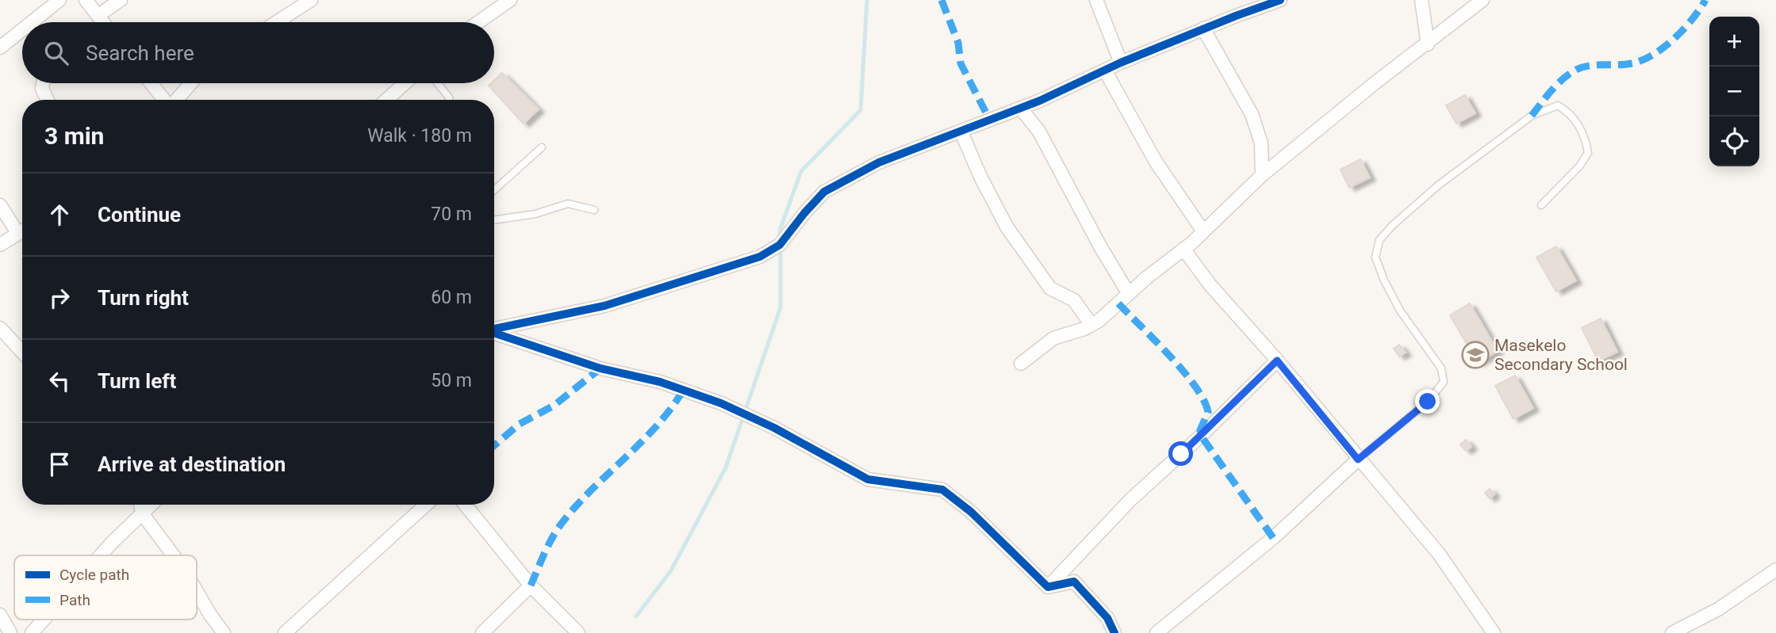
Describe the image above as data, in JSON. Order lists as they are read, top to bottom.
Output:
{
  "places": {
    "school or university": ["Masekelo Secondary School"]
  },
  "legend": ["Cycle path", "Path"],
  "page": {
    "map_buttons": ["+", "−"],
    "search": "Search here",
    "heading": ["3 min", "Walk · 180 m"],
    "list": [
      ["Continue", "70 m"],
      ["Turn right", "60 m"],
      ["Turn left", "50 m"],
      "Arrive at destination"
    ]
  }
}
